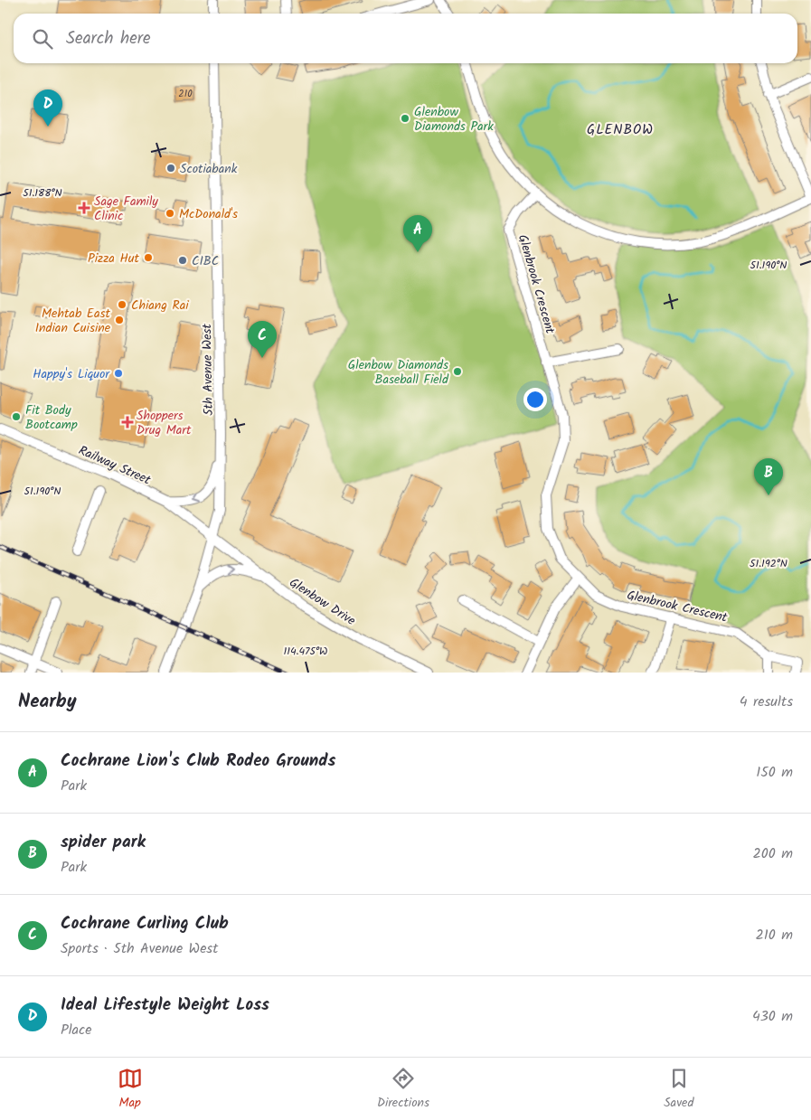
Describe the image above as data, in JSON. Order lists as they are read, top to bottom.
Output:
{
  "streets": {
    "street": [
      "Glenbrook Crescent",
      "5th Avenue West",
      "Railway Street",
      "Glenbow Drive"
    ]
  },
  "crossings": [
    ["5th Avenue West", "Railway Street"],
    ["5th Avenue West", "Glenbow Drive"],
    ["Railway Street", "Glenbow Drive"]
  ],
  "districts": ["GLENBOW"],
  "places": {
    "other": [
      "Glenbow Diamonds Park",
      "Scotiabank",
      "McDonald's",
      "Pizza Hut",
      "CIBC",
      "Chiang Rai",
      "Mehtab East Indian Cuisine",
      "Glenbow Diamonds Baseball Field",
      "Happy's Liquor",
      "Fit Body Bootcamp"
    ],
    "health": ["Sage Family Clinic", "Shoppers Drug Mart"]
  },
  "house_numbers": ["210"],
  "page": {
    "search": "Search here",
    "pins": [
      "D",
      "A",
      "C",
      "B"
    ],
    "heading": ["Nearby", "4 results"],
    "list": [
      {
        "mark": "A",
        "name": "Cochrane Lion's Club Rodeo Grounds",
        "note": "Park",
        "value": "150 m"
      },
      {
        "mark": "B",
        "name": "spider park",
        "note": "Park",
        "value": "200 m"
      },
      {
        "mark": "C",
        "name": "Cochrane Curling Club",
        "note": "Sports · 5th Avenue West",
        "value": "210 m"
      },
      {
        "mark": "D",
        "name": "Ideal Lifestyle Weight Loss",
        "note": "Place",
        "value": "430 m"
      }
    ],
    "nav": ["Map", "Directions", "Saved"]
  },
  "coordinates": [
    "51.188°N",
    "51.190°N",
    "51.192°N",
    "114.475°W"
  ]
}
